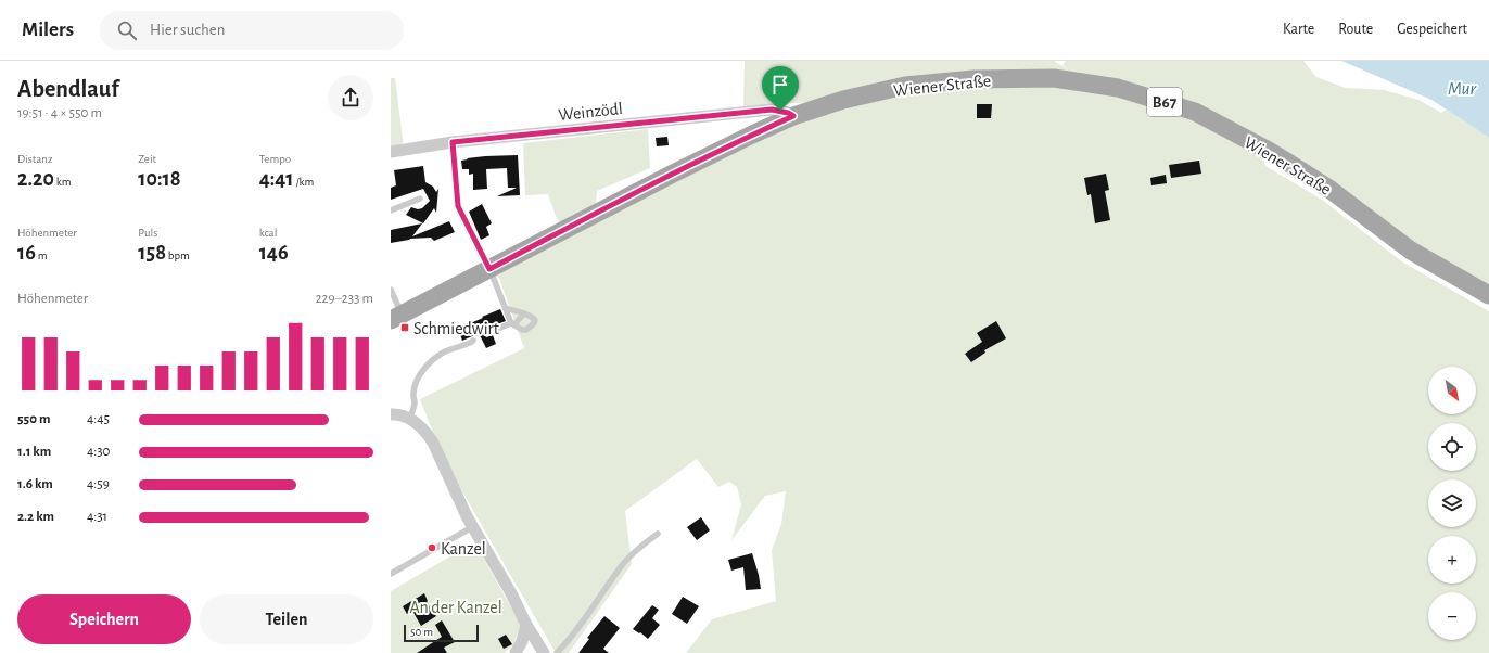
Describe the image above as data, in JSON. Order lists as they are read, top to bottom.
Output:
{
  "streets": {
    "main road": ["Wiener Straße", "B67"],
    "street": ["Weinzödl"]
  },
  "crossings": [
    ["Wiener Straße", "Weinzödl"]
  ],
  "water": ["Mur"],
  "parks": ["An der Kanzel"],
  "places": {
    "transit": ["Schmiedwirt"],
    "other": ["Kanzel"]
  },
  "scale_bar": "50 m",
  "north": "bottom right",
  "page": {
    "header": "Milers",
    "search": "Hier suchen",
    "nav": ["Karte", "Route", "Gespeichert"],
    "heading": ["Abendlauf", "19:51 · 4 × 550 m"],
    "stats": [
      ["Distanz", "2.20 km"],
      ["Zeit", "10:18"],
      ["Tempo", "4:41 /km"],
      ["Höhenmeter", "16 m"],
      ["Puls", "158 bpm"],
      ["kcal", "146"]
    ],
    "chart": ["Höhenmeter", "229–233 m"],
    "map_buttons": ["+", "−"],
    "list": [
      {
        "name": "550 m",
        "note": "4:45"
      },
      {
        "name": "1.1 km",
        "note": "4:30"
      },
      {
        "name": "1.6 km",
        "note": "4:59"
      },
      {
        "name": "2.2 km",
        "note": "4:31"
      }
    ],
    "buttons": ["Speichern", "Teilen"],
    "scale": "50 m"
  }
}
